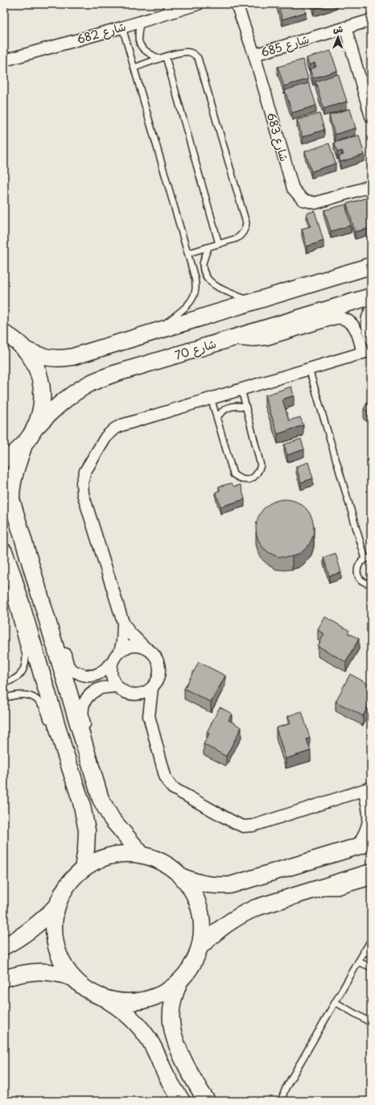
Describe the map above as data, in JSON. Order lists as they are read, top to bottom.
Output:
{
  "streets": {
    "main road": ["شارع 70"],
    "street": ["شارع 682", "شارع 685", "شارع 683"]
  },
  "crossings": [
    ["شارع 685", "شارع 683"]
  ],
  "north": "top"
}
